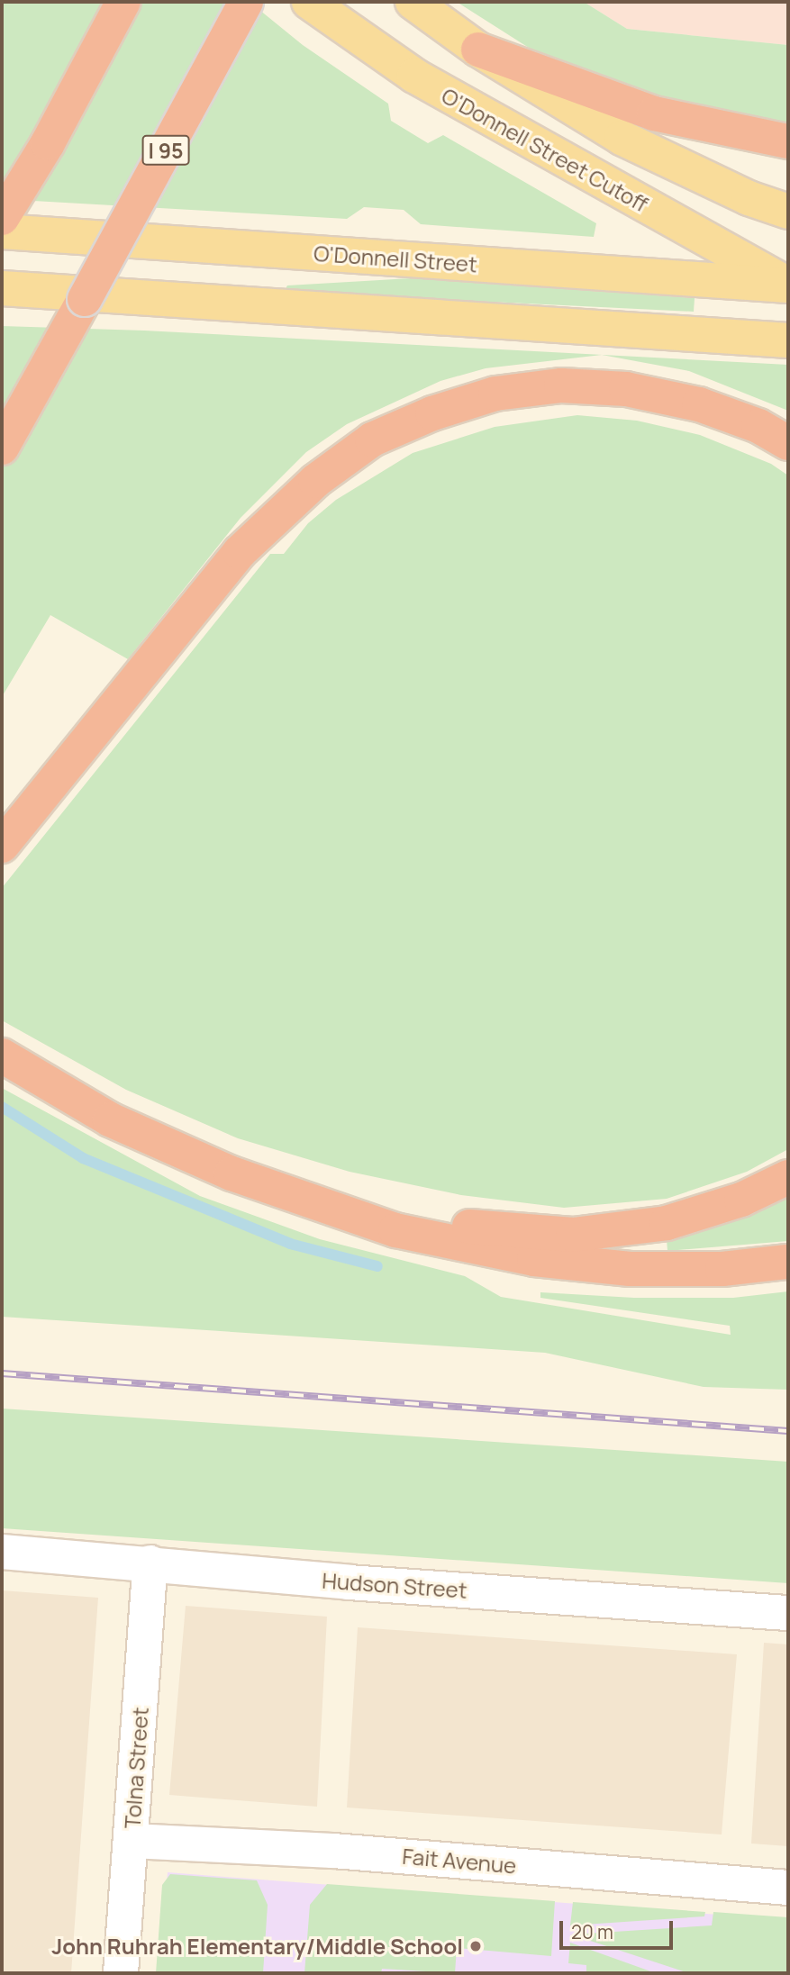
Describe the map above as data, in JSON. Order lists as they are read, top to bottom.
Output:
{
  "streets": {
    "highway": ["I 95"],
    "main road": ["O'Donnell Street Cutoff", "O'Donnell Street"],
    "street": ["Hudson Street", "Tolna Street", "Fait Avenue"]
  },
  "crossings": [
    ["O'Donnell Street Cutoff", "O'Donnell Street"],
    ["Hudson Street", "Tolna Street"],
    ["Tolna Street", "Fait Avenue"]
  ],
  "places": ["John Ruhrah Elementary/Middle School"],
  "scale_bar": "20 m"
}
